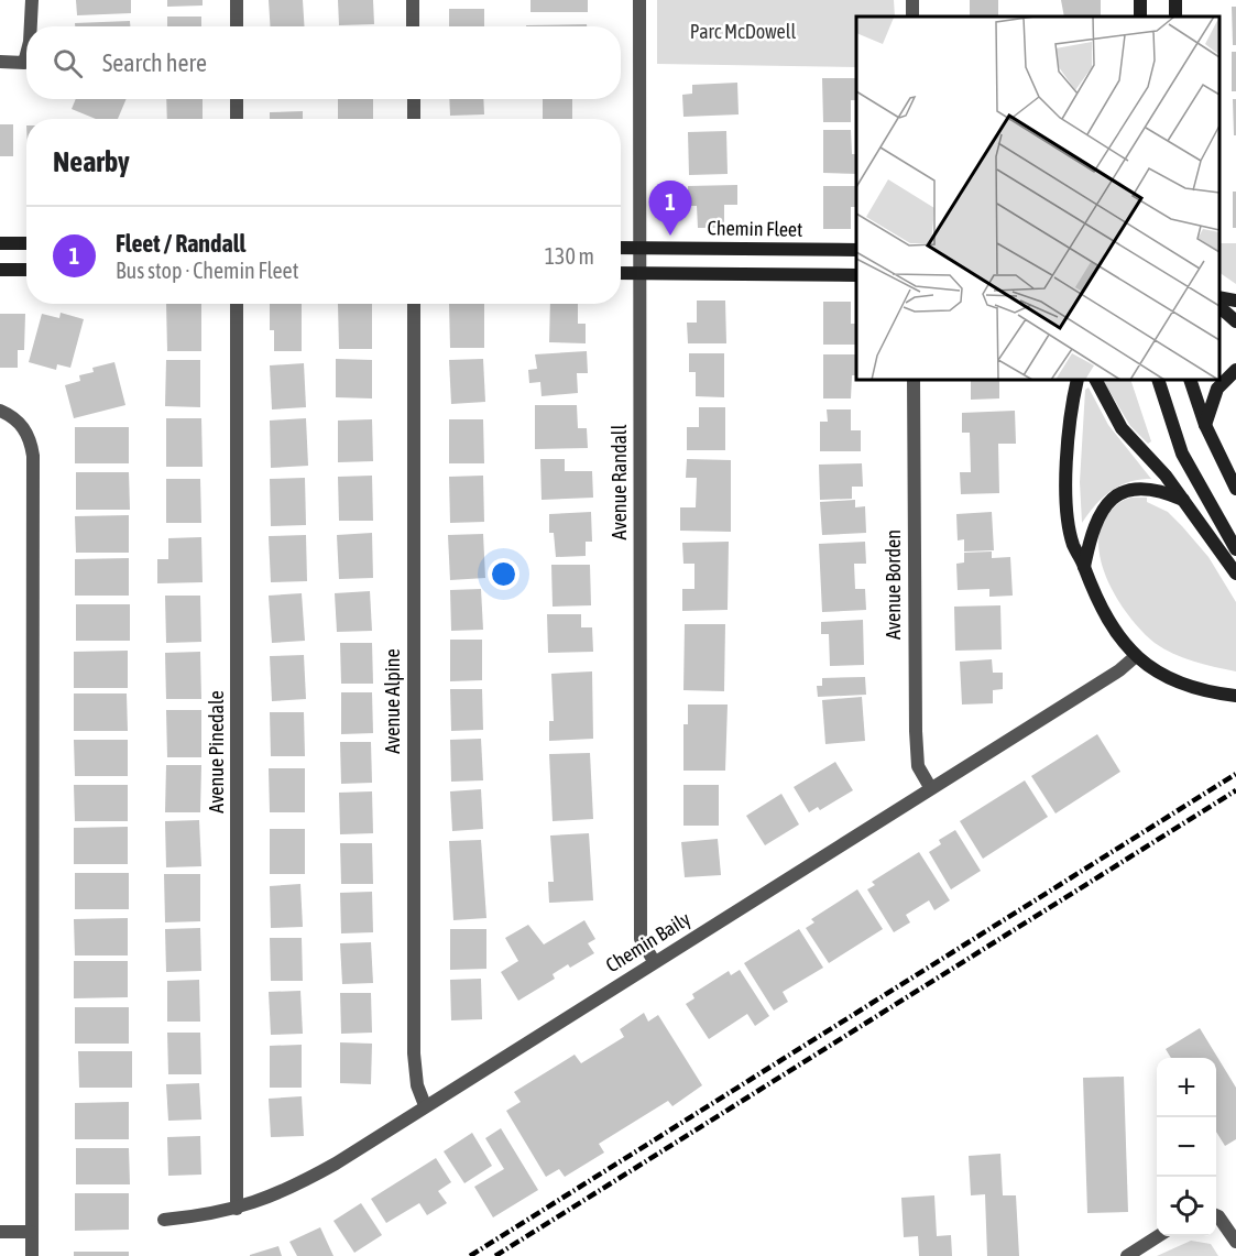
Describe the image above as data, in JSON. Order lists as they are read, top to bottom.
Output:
{
  "streets": {
    "main road": ["Chemin Fleet"],
    "street": [
      "Avenue Randall",
      "Avenue Borden",
      "Avenue Alpine",
      "Avenue Pinedale",
      "Chemin Baily"
    ]
  },
  "crossings": [
    ["Chemin Fleet", "Avenue Randall"],
    ["Avenue Randall", "Chemin Baily"],
    ["Avenue Borden", "Chemin Baily"],
    ["Avenue Alpine", "Chemin Baily"],
    ["Avenue Pinedale", "Chemin Baily"]
  ],
  "parks": ["Parc McDowell"],
  "page": {
    "search": "Search here",
    "heading": "Nearby",
    "pins": "1",
    "list": [
      {
        "mark": "1",
        "name": "Fleet / Randall",
        "note": "Bus stop · Chemin Fleet",
        "value": "130 m"
      }
    ],
    "map_buttons": ["+", "−"]
  }
}
